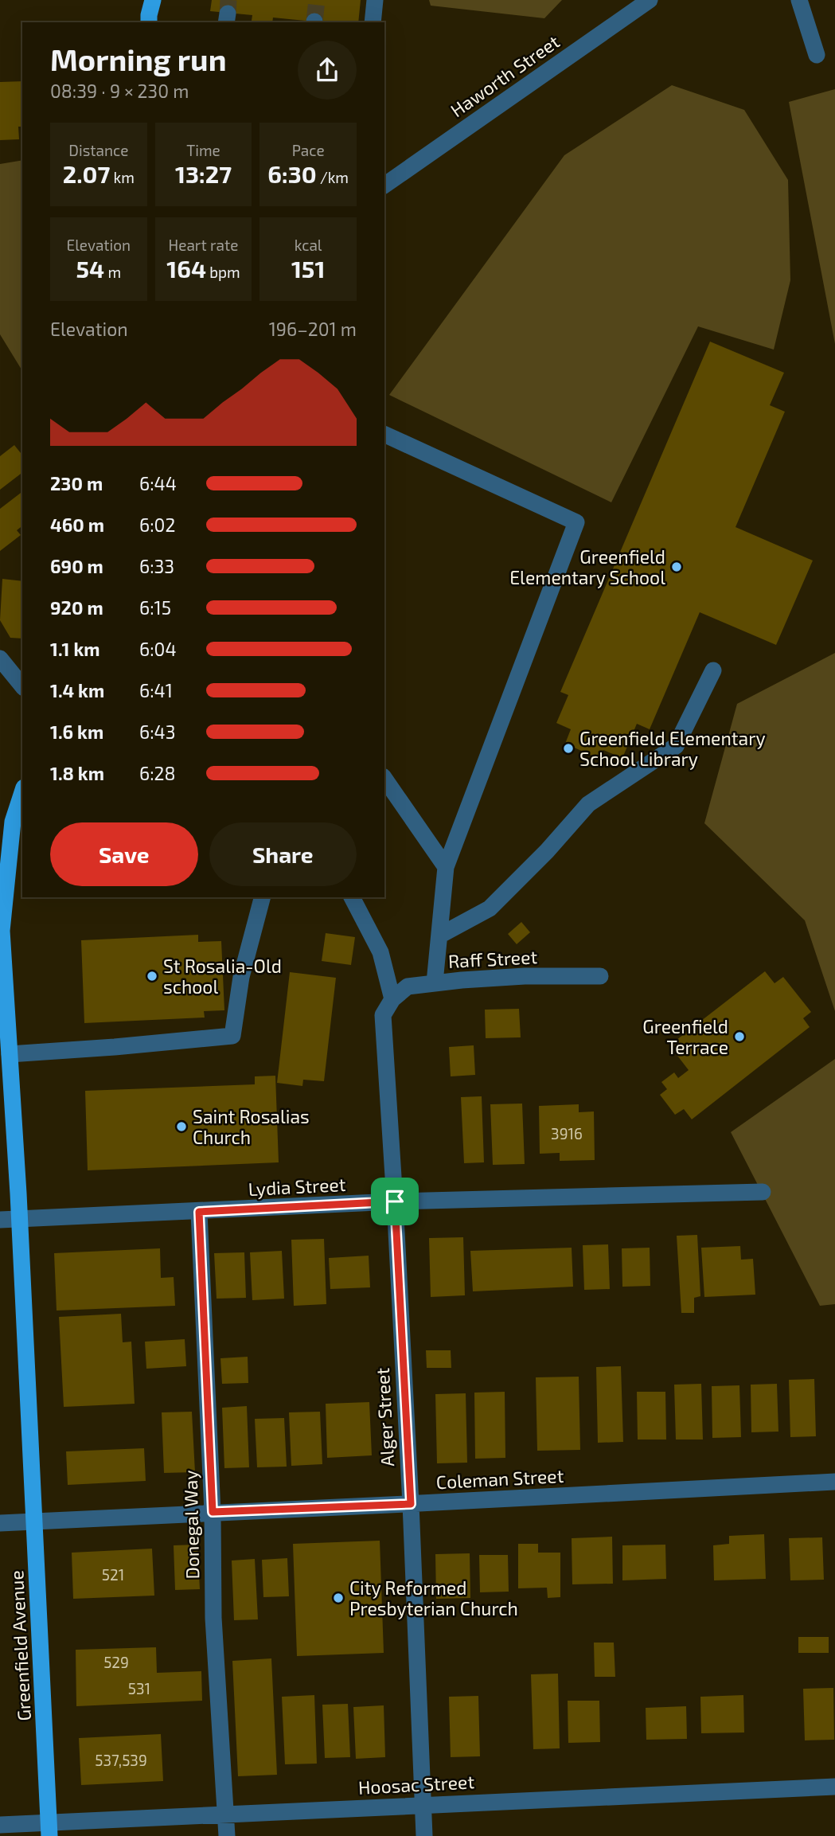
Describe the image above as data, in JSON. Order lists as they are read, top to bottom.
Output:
{
  "streets": {
    "main road": ["Greenfield Avenue"],
    "street": [
      "Haworth Street",
      "Raff Street",
      "Lydia Street",
      "Alger Street",
      "Coleman Street",
      "Donegal Way",
      "Hoosac Street"
    ]
  },
  "crossings": [
    ["Raff Street", "Alger Street"],
    ["Lydia Street", "Alger Street"],
    ["Lydia Street", "Donegal Way"],
    ["Lydia Street", "Greenfield Avenue"],
    ["Alger Street", "Coleman Street"],
    ["Alger Street", "Hoosac Street"],
    ["Coleman Street", "Donegal Way"],
    ["Coleman Street", "Greenfield Avenue"],
    ["Donegal Way", "Hoosac Street"],
    ["Greenfield Avenue", "Hoosac Street"]
  ],
  "places": [
    "Greenfield Elementary School",
    "Greenfield Elementary School Library",
    "St Rosalia-Old school",
    "Greenfield Terrace",
    "Saint Rosalias Church",
    "City Reformed Presbyterian Church"
  ],
  "house_numbers": [
    "3916",
    "521",
    "529",
    "531",
    "537,539"
  ],
  "page": {
    "heading": ["Morning run", "08:39 · 9 × 230 m"],
    "stats": [
      ["Distance", "2.07 km"],
      ["Time", "13:27"],
      ["Pace", "6:30 /km"],
      ["Elevation", "54 m"],
      ["Heart rate", "164 bpm"],
      ["kcal", "151"]
    ],
    "chart": ["Elevation", "196–201 m"],
    "list": [
      {
        "name": "230 m",
        "note": "6:44"
      },
      {
        "name": "460 m",
        "note": "6:02"
      },
      {
        "name": "690 m",
        "note": "6:33"
      },
      {
        "name": "920 m",
        "note": "6:15"
      },
      {
        "name": "1.1 km",
        "note": "6:04"
      },
      {
        "name": "1.4 km",
        "note": "6:41"
      },
      {
        "name": "1.6 km",
        "note": "6:43"
      },
      {
        "name": "1.8 km",
        "note": "6:28"
      }
    ],
    "buttons": ["Save", "Share"]
  }
}
